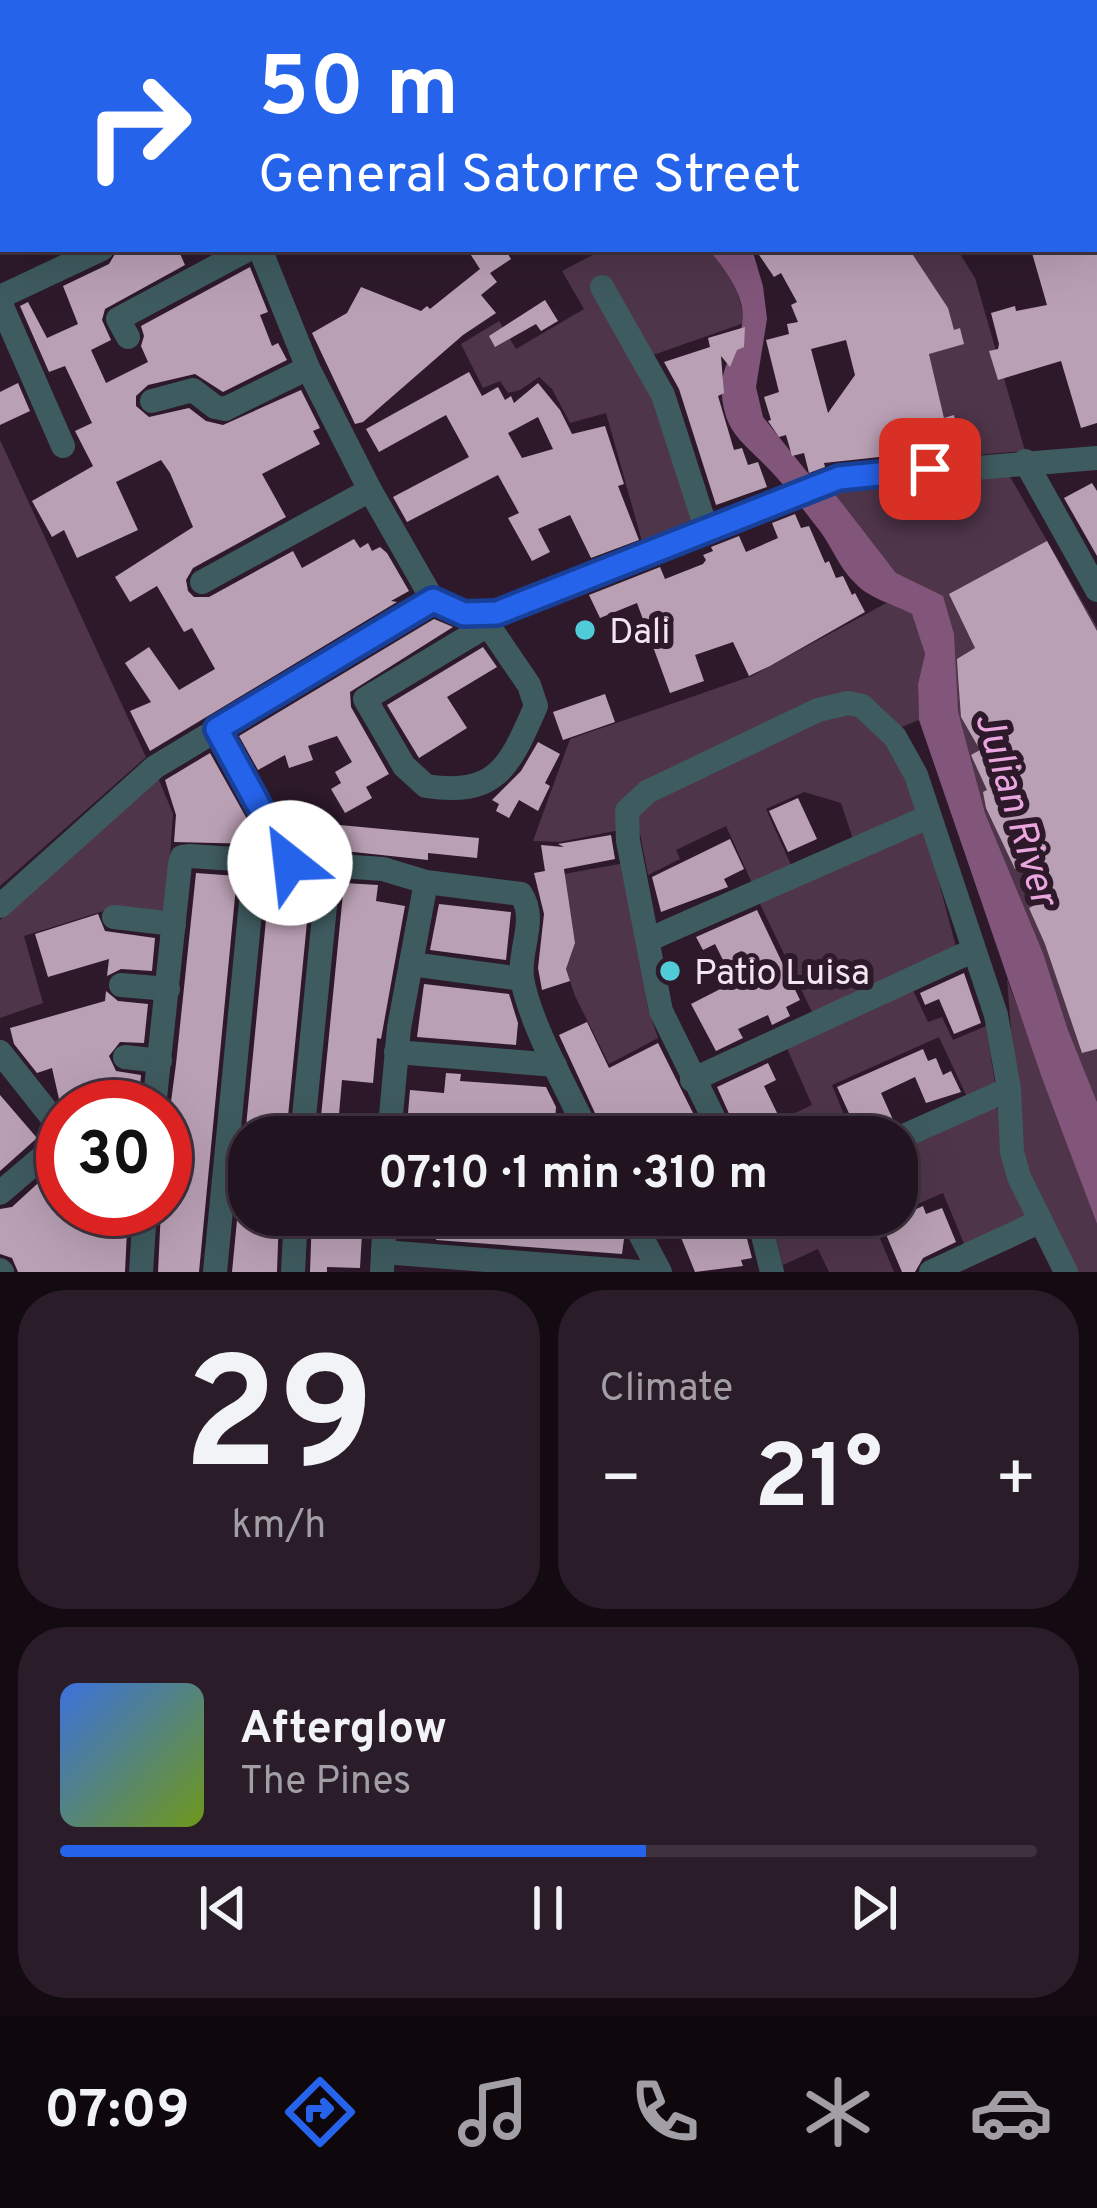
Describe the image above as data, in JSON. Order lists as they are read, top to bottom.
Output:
{
  "water": ["Julian River"],
  "places": ["Dali", "Patio Luisa"],
  "page": {
    "turn": ["50 m", "General Satorre Street"],
    "limit": "30",
    "trip": "07:10 · 1 min · 310 m",
    "tile": [
      ["29", "km/h"],
      "Climate"
    ],
    "heat": ["−", "21°", "+"],
    "song": ["Afterglow", "The Pines"],
    "tabs": "07:09"
  }
}
